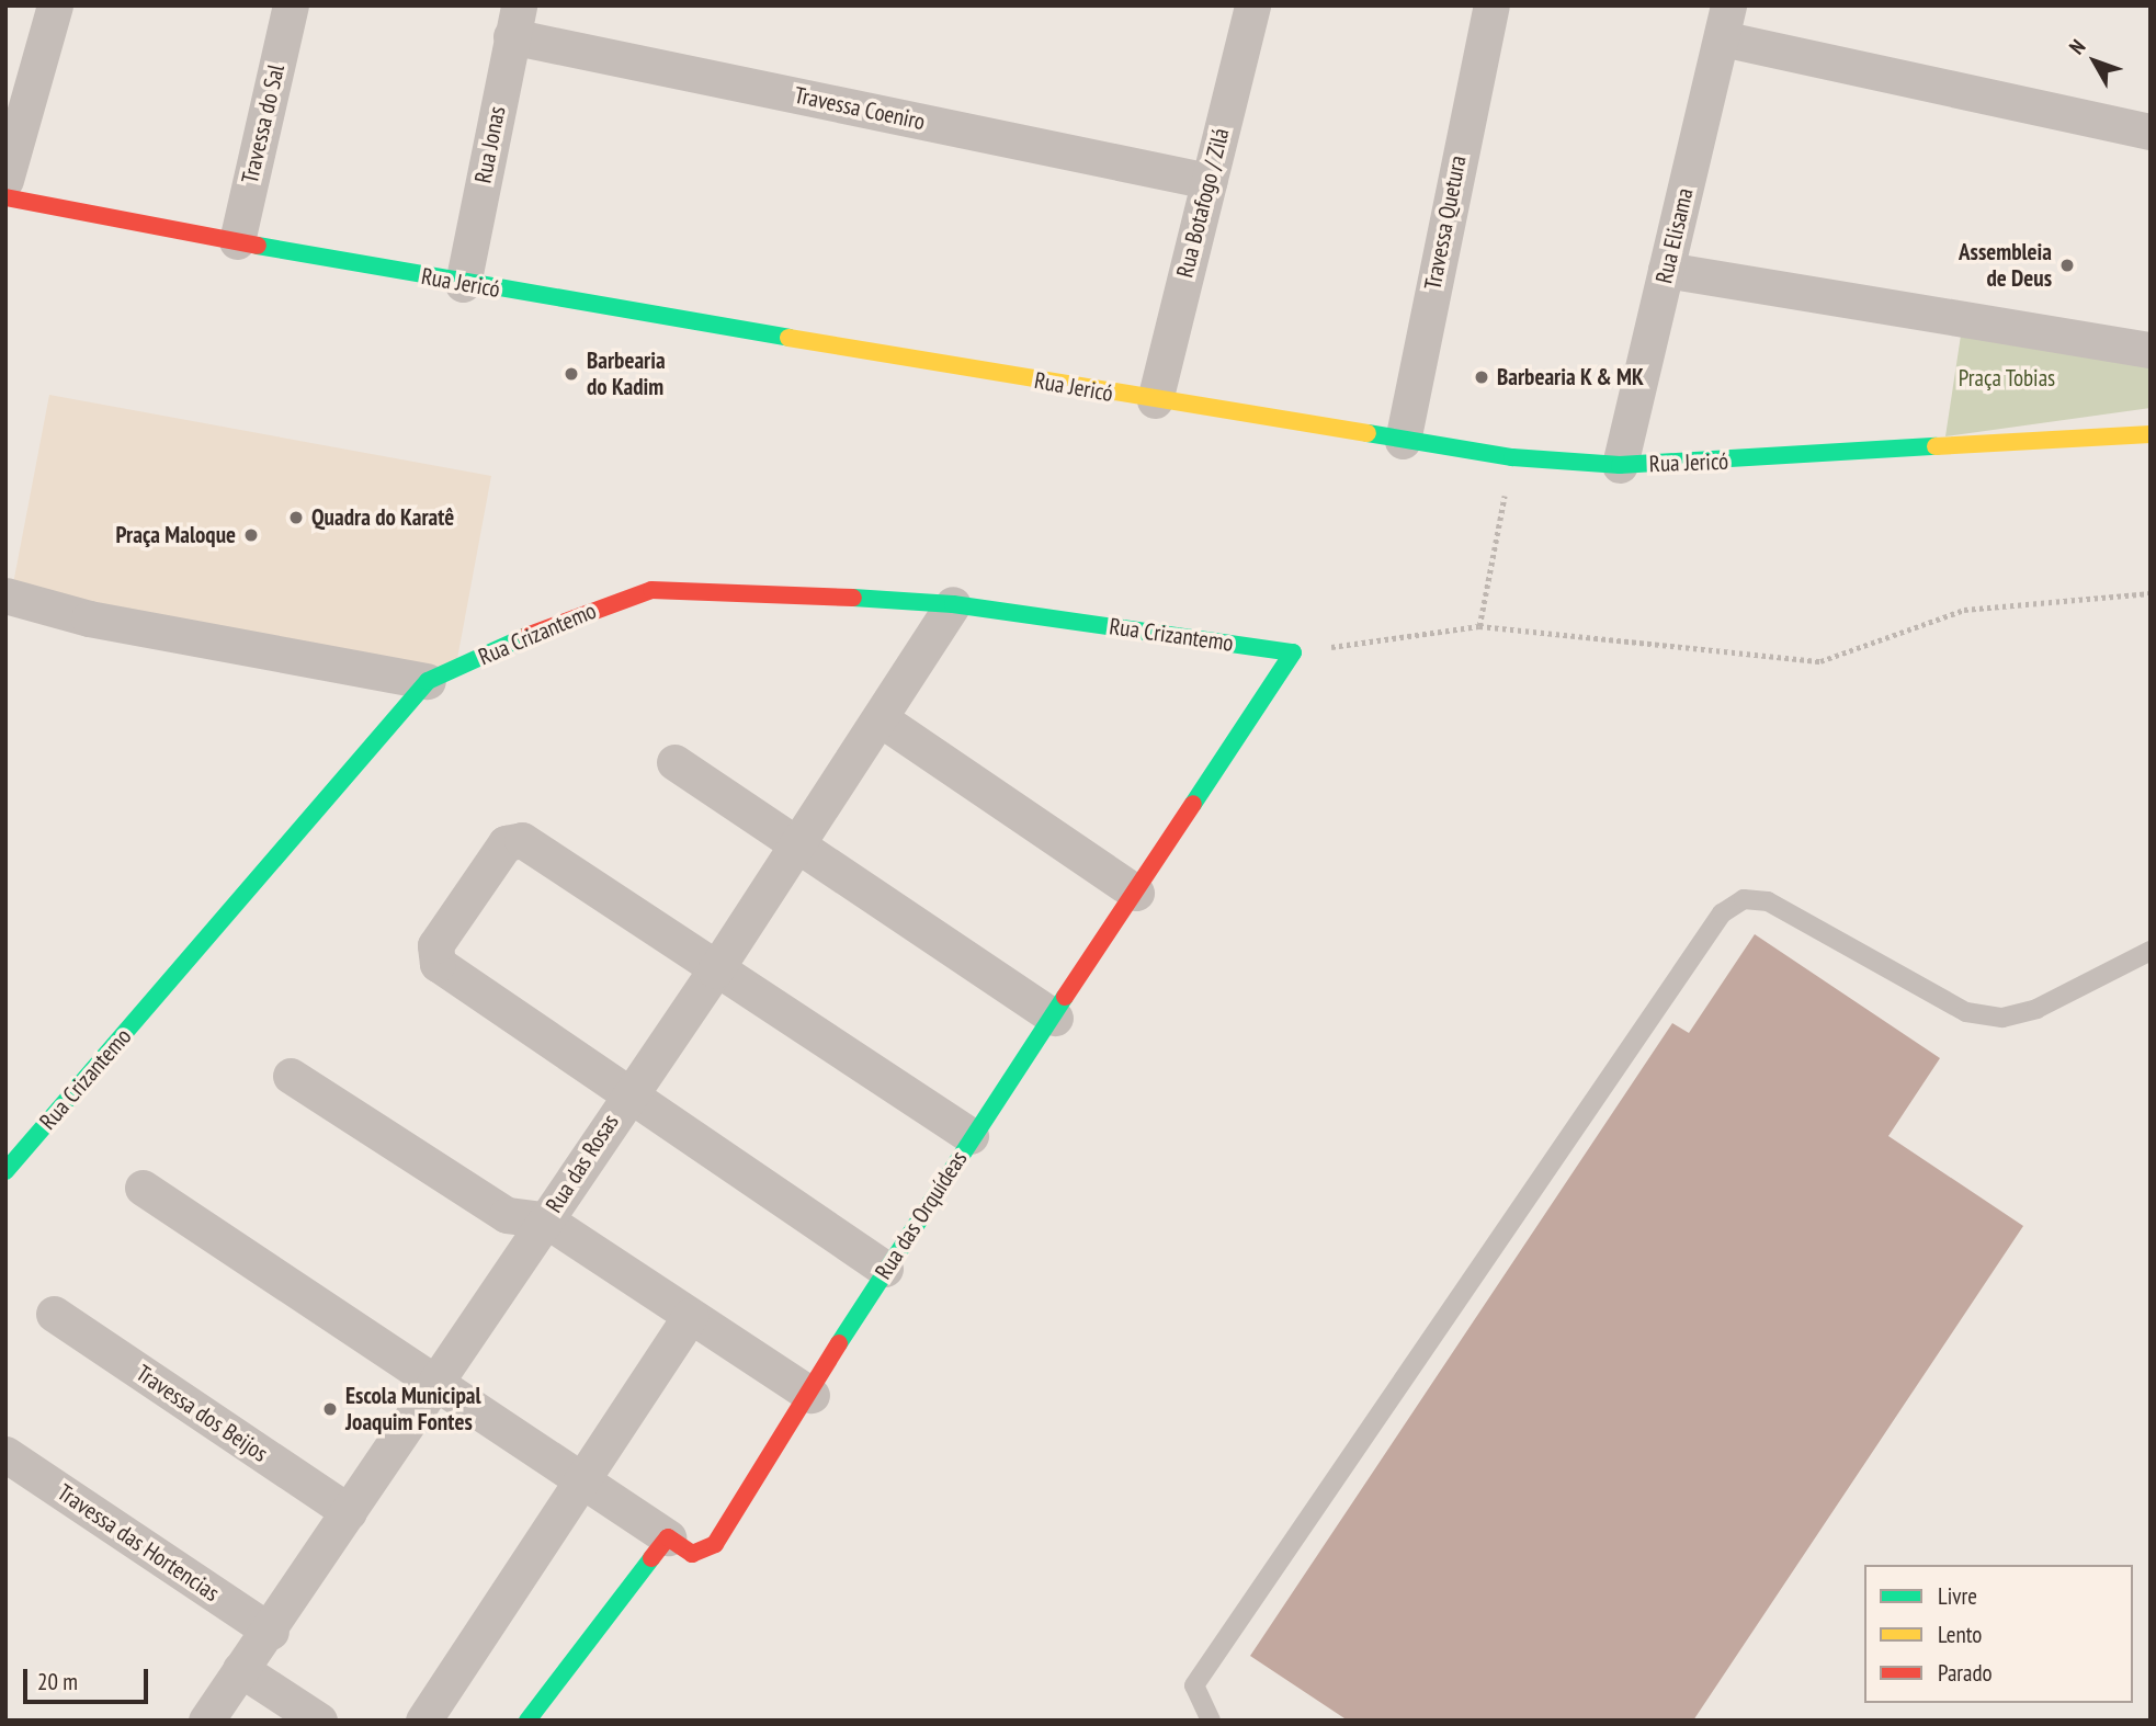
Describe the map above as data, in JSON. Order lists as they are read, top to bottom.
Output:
{
  "streets": {
    "street": [
      "Travessa Coeniro",
      "Travessa do Sal",
      "Rua Jonas",
      "Rua Botafogo / Zilá",
      "Travessa Quetura",
      "Rua Elisama",
      "Rua Jericó",
      "Rua Crizantemo",
      "Rua das Rosas",
      "Rua das Orquídeas",
      "Travessa dos Beijos",
      "Travessa das Hortencias"
    ]
  },
  "crossings": [
    ["Travessa Coeniro", "Rua Jonas"],
    ["Travessa Coeniro", "Rua Botafogo / Zilá"],
    ["Travessa do Sal", "Rua Jericó"],
    ["Rua Jonas", "Rua Jericó"],
    ["Rua Botafogo / Zilá", "Rua Jericó"],
    ["Travessa Quetura", "Rua Jericó"],
    ["Rua Elisama", "Rua Jericó"],
    ["Rua Crizantemo", "Rua das Rosas"],
    ["Rua Crizantemo", "Rua das Orquídeas"],
    ["Rua das Rosas", "Travessa dos Beijos"],
    ["Rua das Rosas", "Travessa das Hortencias"]
  ],
  "parks": ["Praça Tobias"],
  "places": [
    "Assembleia de Deus",
    "Barbearia do Kadim",
    "Barbearia K & MK",
    "Quadra do Karatê",
    "Praça Maloque",
    "Escola Municipal Joaquim Fontes"
  ],
  "legend": ["Livre", "Lento", "Parado"],
  "scale_bar": "20 m",
  "north": "top left"
}
